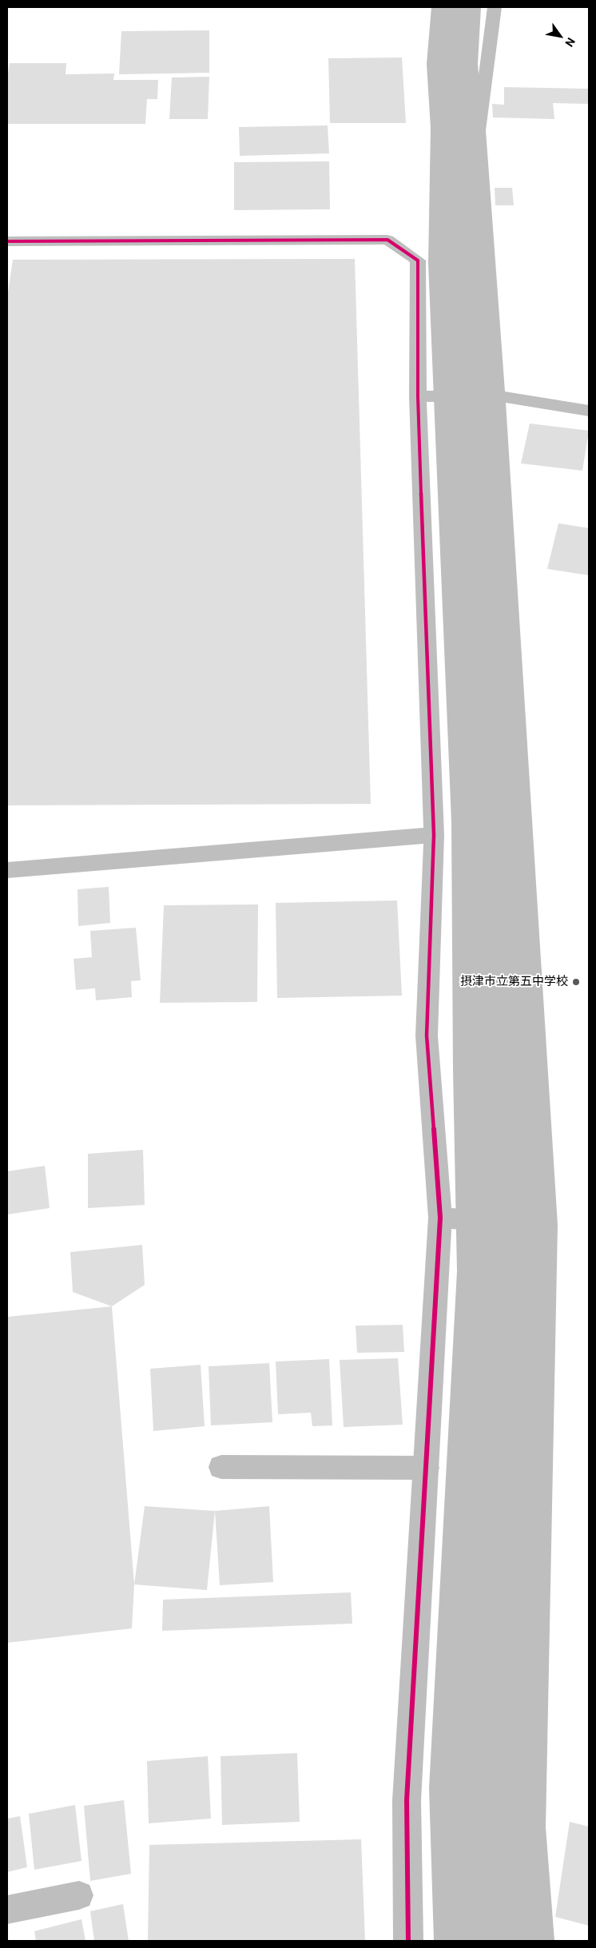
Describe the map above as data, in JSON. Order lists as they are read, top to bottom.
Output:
{
  "places": ["摂津市立第五中学校"],
  "north": "bottom right"
}
